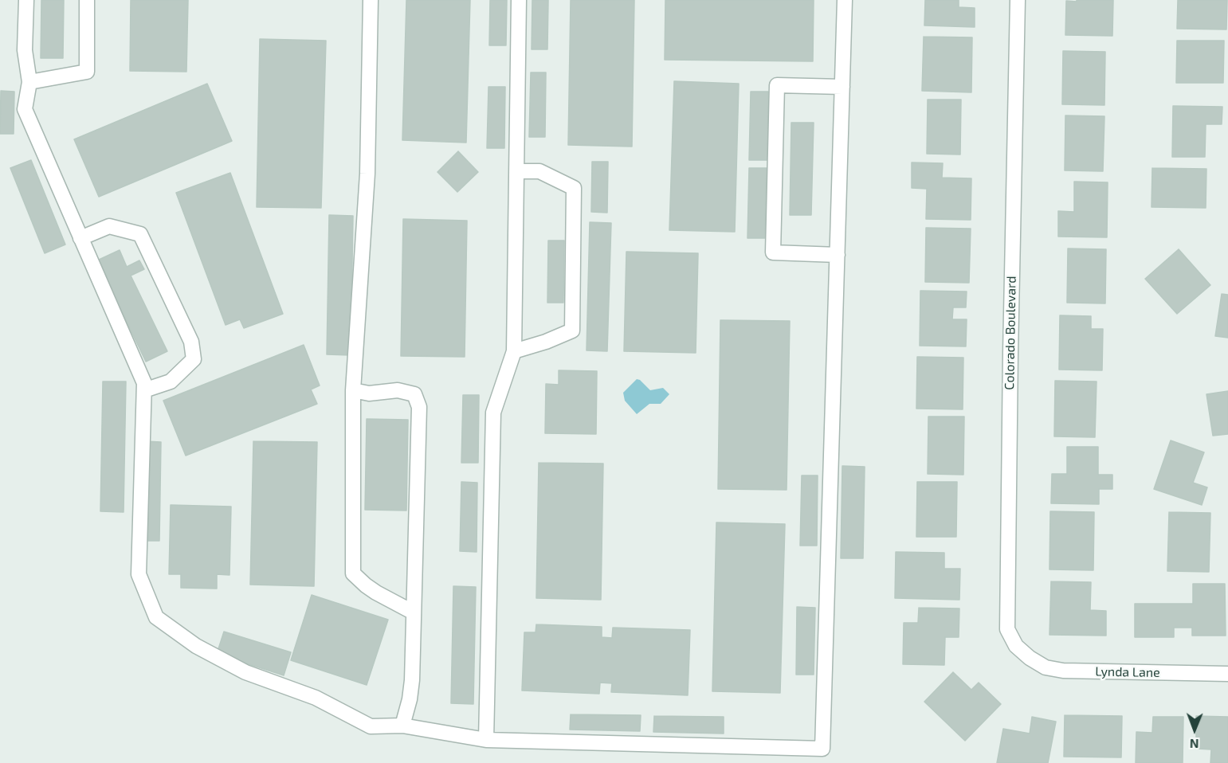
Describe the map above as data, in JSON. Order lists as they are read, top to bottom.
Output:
{
  "streets": {
    "street": ["Colorado Boulevard", "Lynda Lane"]
  },
  "crossings": [
    ["Colorado Boulevard", "Lynda Lane"]
  ],
  "north": "bottom"
}
